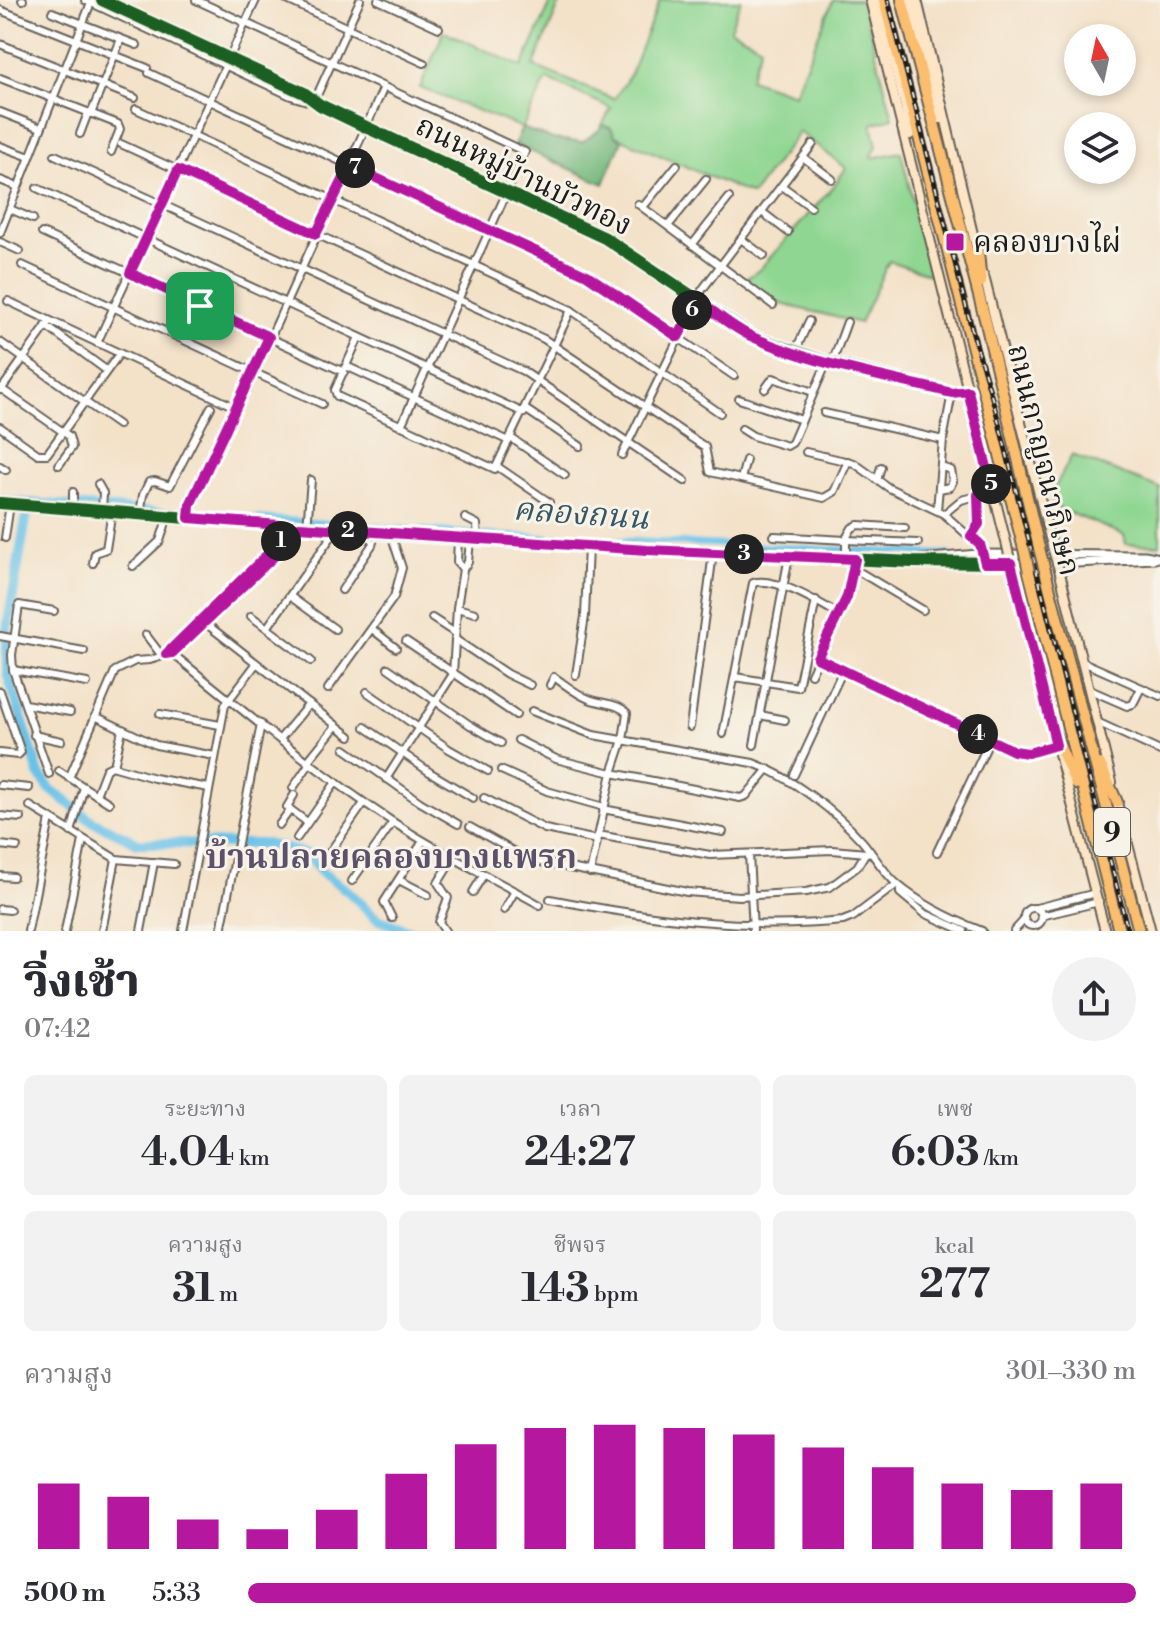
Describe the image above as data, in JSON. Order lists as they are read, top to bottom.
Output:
{
  "streets": {
    "highway": ["ถนนกาญจนาภิเษก", "9"],
    "street": ["ถนนหมู่บ้านบัวทอง"]
  },
  "districts": ["บ้านปลายคลองบางแพรก"],
  "water": ["คลองถนน"],
  "places": {
    "transit": ["คลองบางไผ่"]
  },
  "north": "top",
  "page": {
    "pins": [
      "7",
      "6",
      "5",
      "2",
      "1",
      "3",
      "4"
    ],
    "heading": ["วิ่งเช้า", "07:42"],
    "stats": [
      ["ระยะทาง", "4.04 km"],
      ["เวลา", "24:27"],
      ["เพซ", "6:03 /km"],
      ["ความสูง", "31 m"],
      ["ชีพจร", "143 bpm"],
      ["kcal", "277"]
    ],
    "chart": ["ความสูง", "301–330 m"],
    "list": [
      {
        "name": "500 m",
        "note": "5:33"
      }
    ]
  }
}
